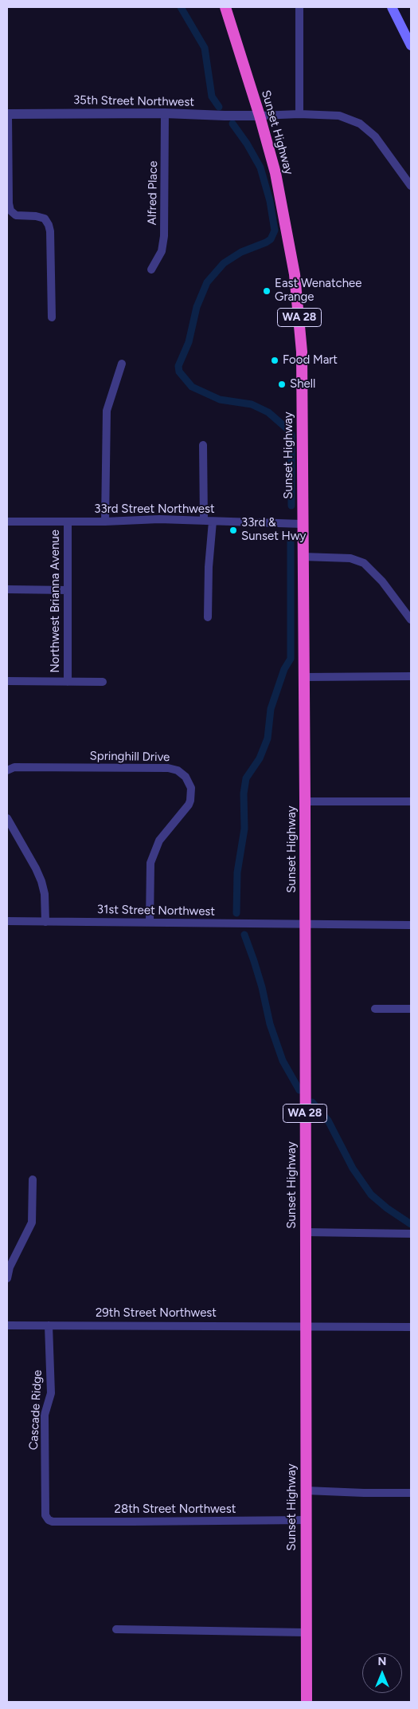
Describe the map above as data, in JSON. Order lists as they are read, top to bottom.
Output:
{
  "streets": {
    "highway": ["Sunset Highway", "WA 28"],
    "street": [
      "35th Street Northwest",
      "Alfred Place",
      "33rd Street Northwest",
      "Northwest Brianna Avenue",
      "Springhill Drive",
      "31st Street Northwest",
      "29th Street Northwest",
      "Cascade Ridge",
      "28th Street Northwest"
    ]
  },
  "crossings": [
    ["35th Street Northwest", "Sunset Highway"],
    ["35th Street Northwest", "Alfred Place"],
    ["Sunset Highway", "33rd Street Northwest"],
    ["Sunset Highway", "31st Street Northwest"],
    ["Sunset Highway", "29th Street Northwest"],
    ["Sunset Highway", "28th Street Northwest"],
    ["33rd Street Northwest", "Northwest Brianna Avenue"],
    ["Springhill Drive", "31st Street Northwest"],
    ["29th Street Northwest", "Cascade Ridge"],
    ["Cascade Ridge", "28th Street Northwest"]
  ],
  "places": [
    "East Wenatchee Grange",
    "Food Mart",
    "Shell",
    "33rd & Sunset Hwy"
  ],
  "north": "top"
}
